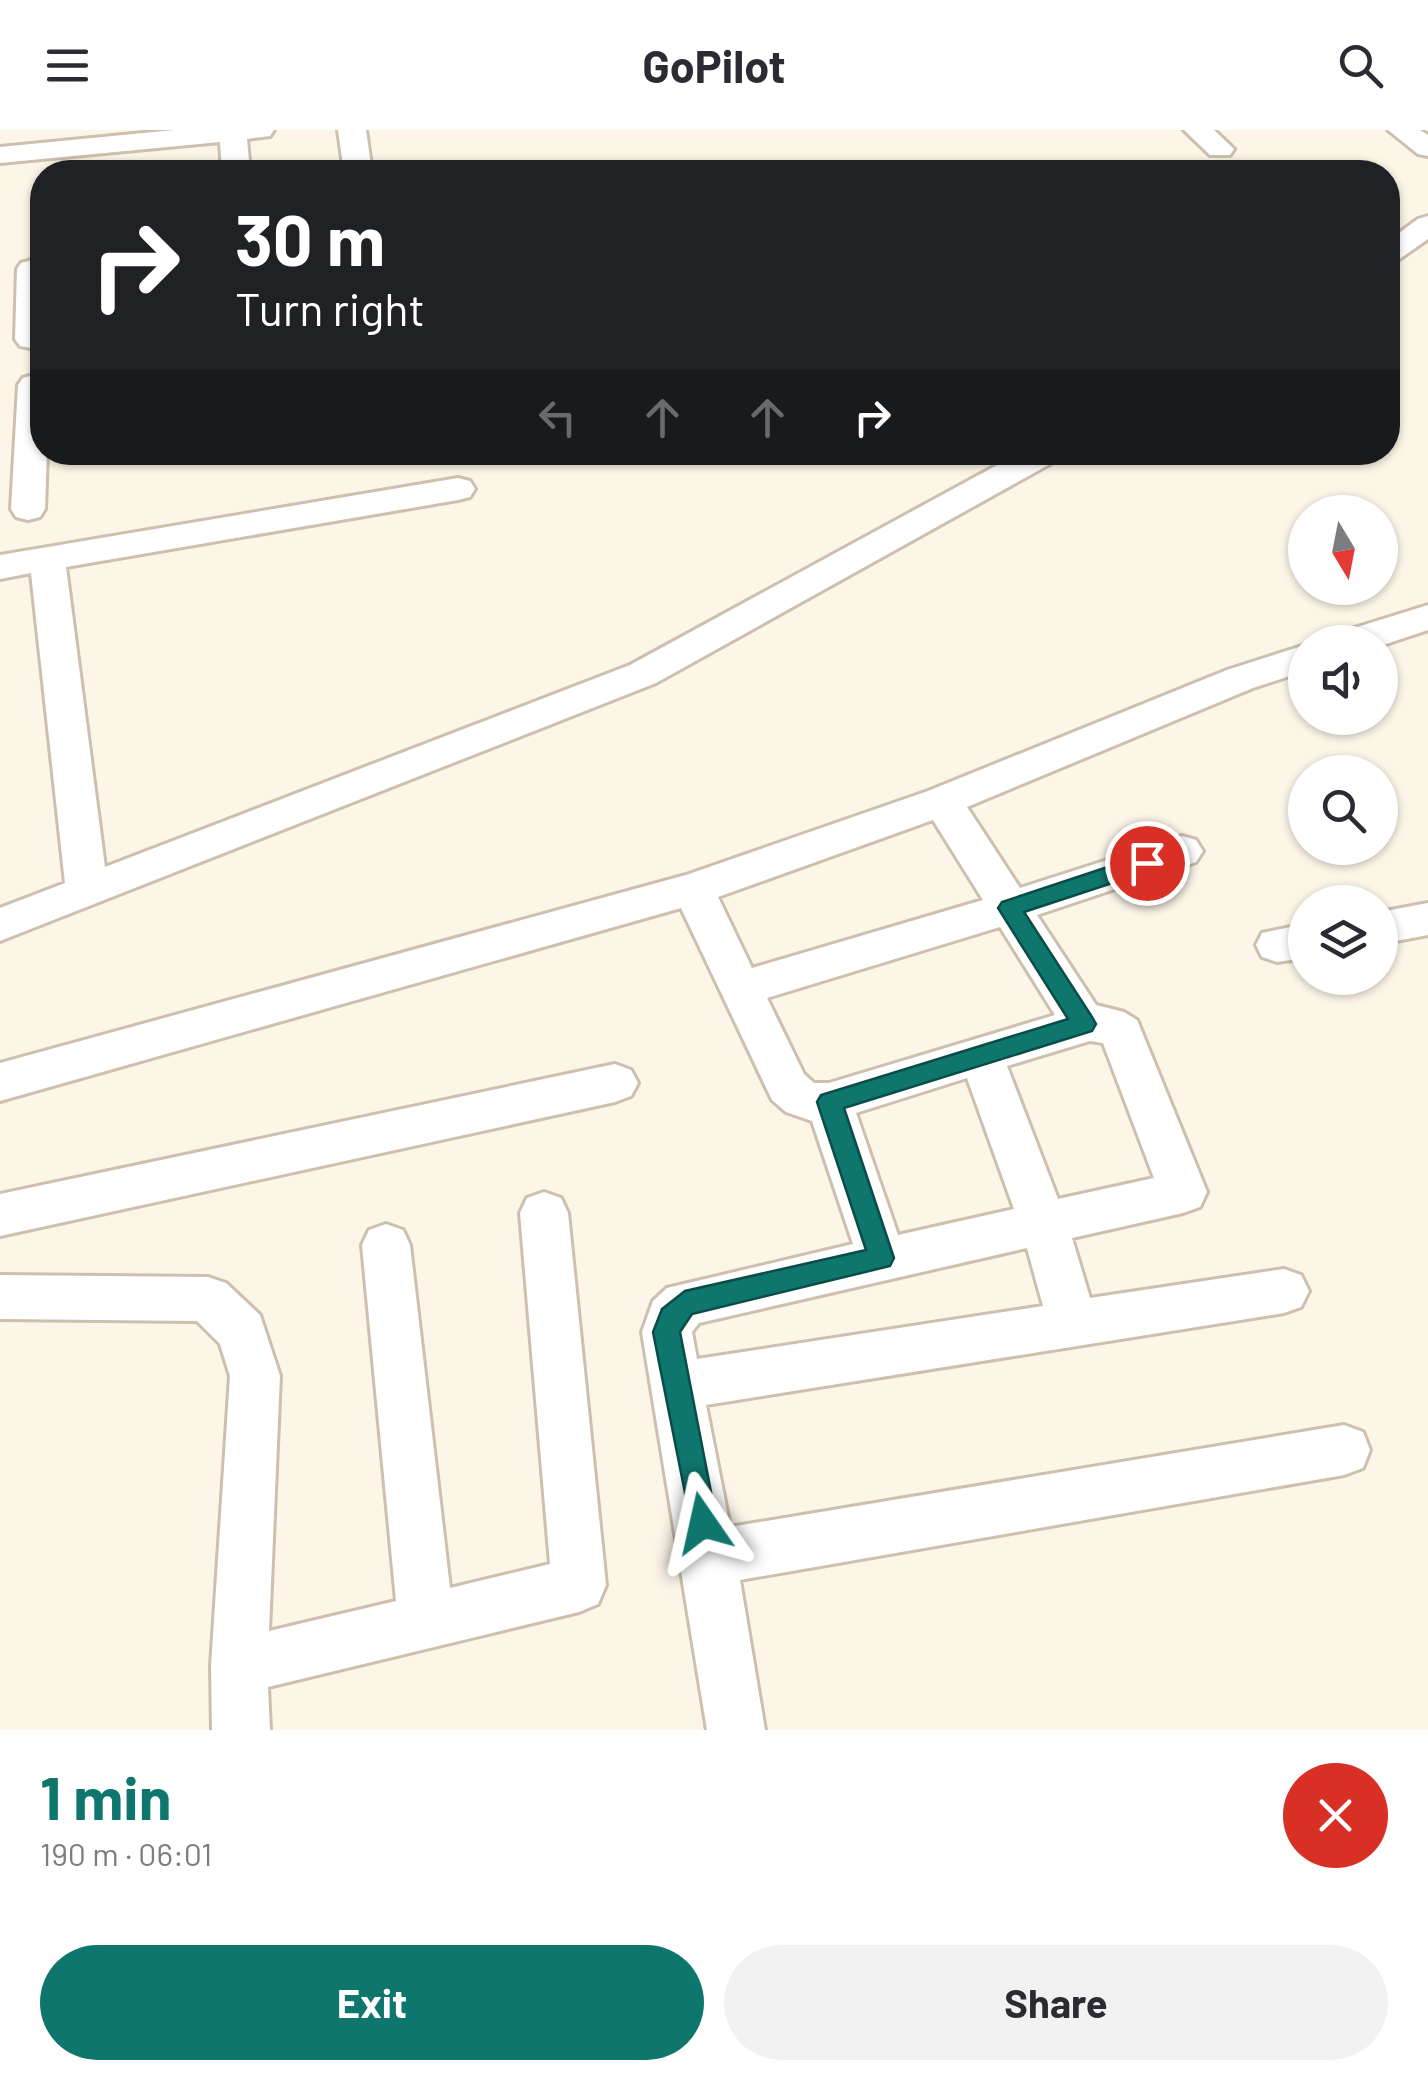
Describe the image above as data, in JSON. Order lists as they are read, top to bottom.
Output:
{
  "north": "bottom",
  "page": {
    "header": "GoPilot",
    "turn": ["30 m", "Turn right"],
    "heading": ["1 min", "190 m · 06:01"],
    "buttons": ["Exit", "Share"]
  }
}
